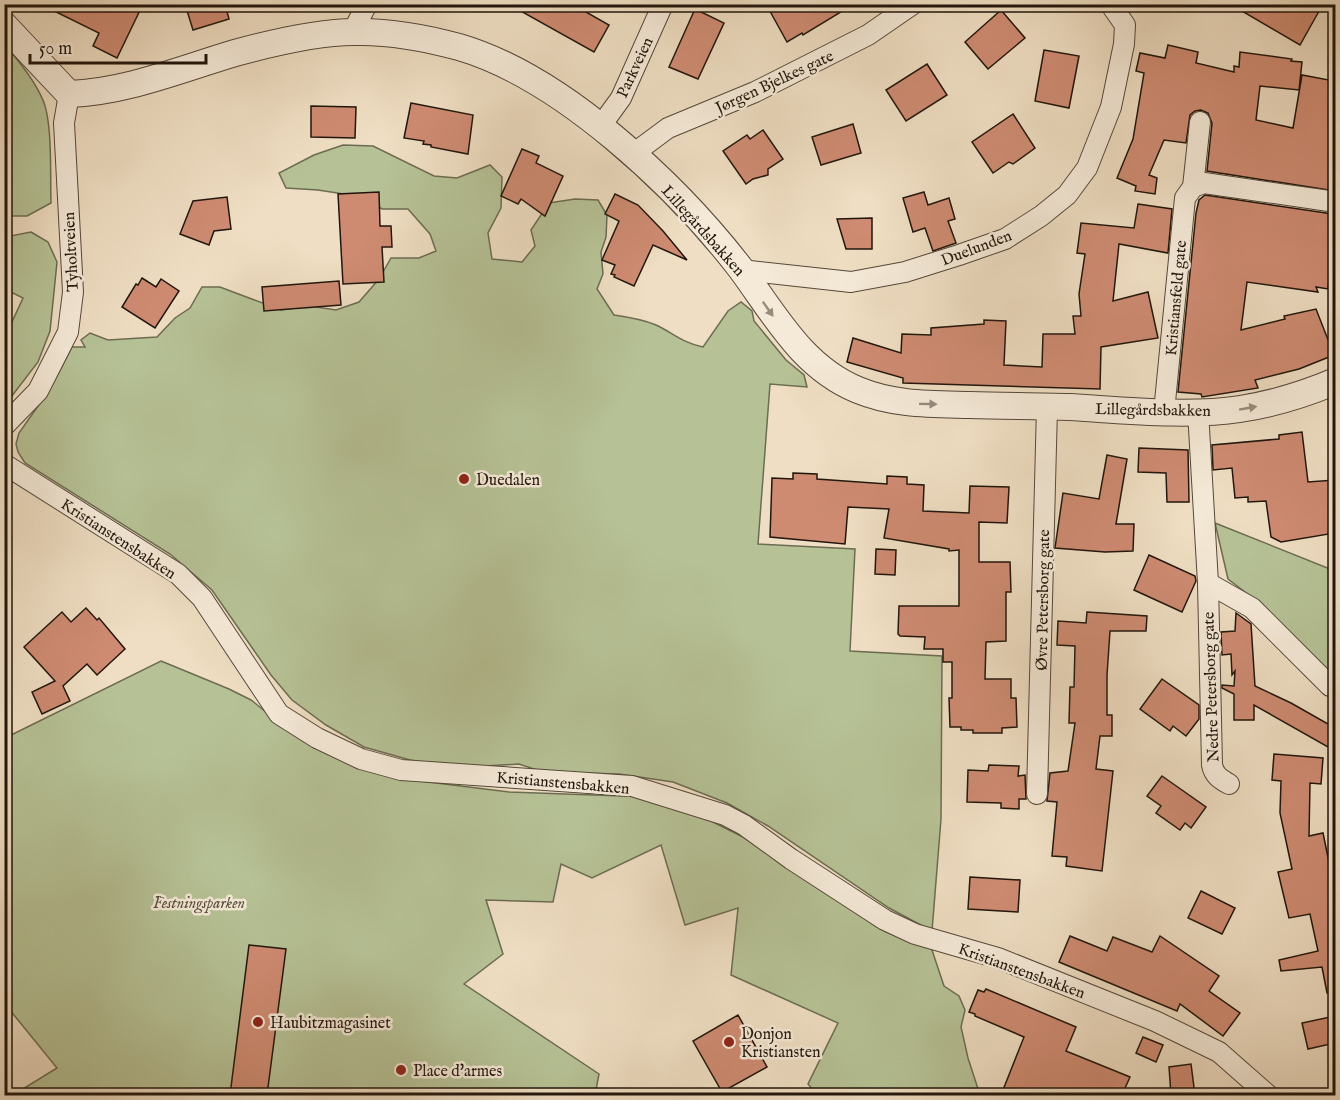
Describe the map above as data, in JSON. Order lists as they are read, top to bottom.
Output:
{
  "streets": {
    "street": [
      "Parkveien",
      "Jørgen Bjelkes gate",
      "Lillegårdsbakken",
      "Duelunden",
      "Tyholtveien",
      "Kristiansfeld gate",
      "Kristianstensbakken",
      "Øvre Petersborg gate",
      "Nedre Petersborg gate"
    ]
  },
  "crossings": [
    ["Parkveien", "Lillegårdsbakken"],
    ["Jørgen Bjelkes gate", "Lillegårdsbakken"],
    ["Lillegårdsbakken", "Duelunden"],
    ["Lillegårdsbakken", "Tyholtveien"],
    ["Lillegårdsbakken", "Kristiansfeld gate"],
    ["Lillegårdsbakken", "Øvre Petersborg gate"],
    ["Lillegårdsbakken", "Nedre Petersborg gate"]
  ],
  "parks": ["Festningsparken"],
  "places": [
    "Duedalen",
    "Haubitzmagasinet",
    "Donjon Kristiansten",
    "Place d'armes"
  ],
  "scale_bar": "50 m"
}
